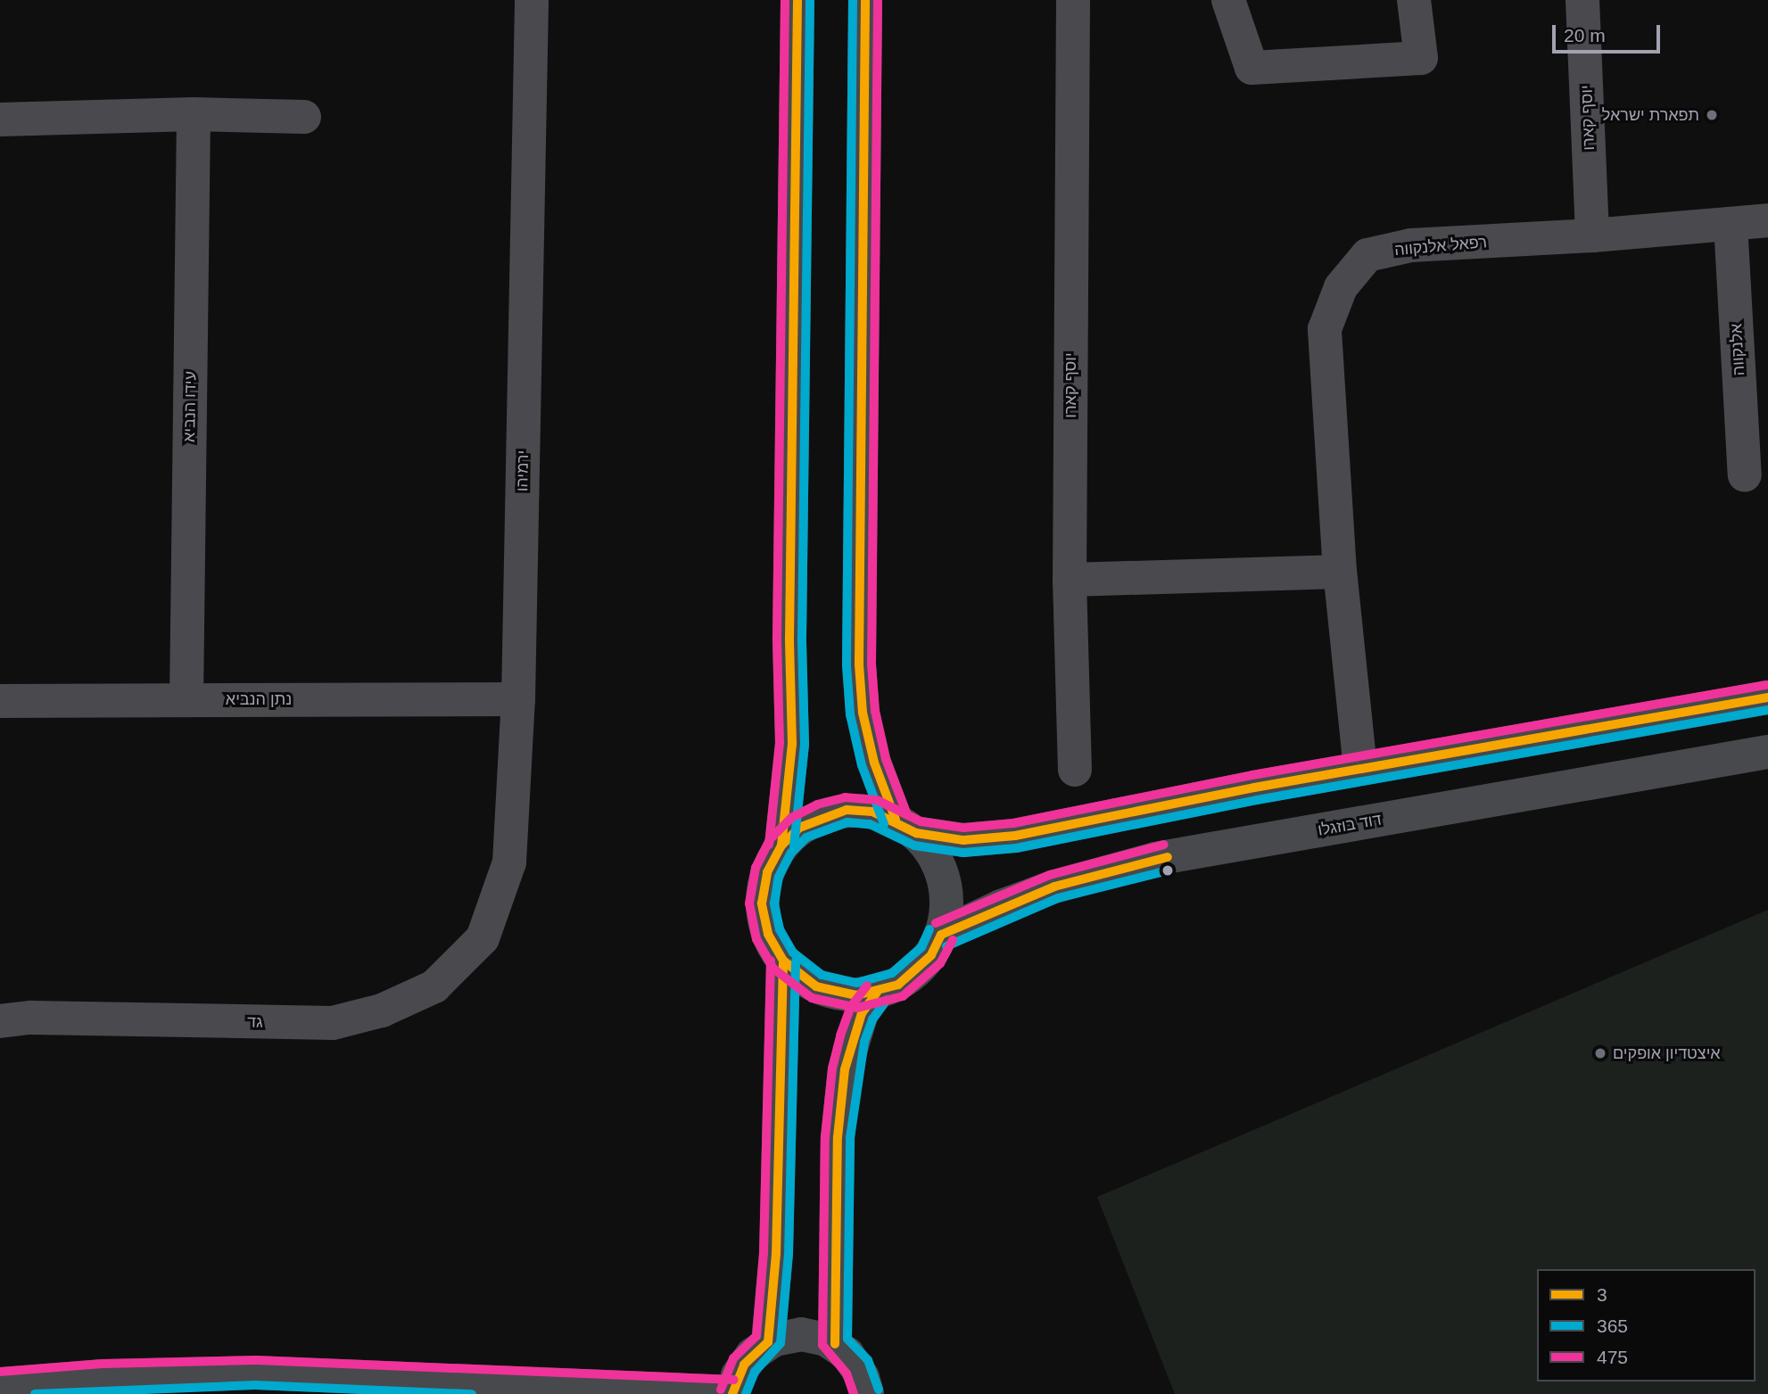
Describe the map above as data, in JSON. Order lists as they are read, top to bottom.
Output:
{
  "streets": {
    "main road": ["דוד בוזגלו"],
    "street": [
      "יוסף קארו",
      "רפאל אלנקווה",
      "אלנקווה",
      "עידו הנביא",
      "ירמיהו",
      "נתן הנביא",
      "גד"
    ]
  },
  "crossings": [
    ["יוסף קארו", "רפאל אלנקווה"],
    ["רפאל אלנקווה", "אלנקווה"],
    ["עידו הנביא", "נתן הנביא"],
    ["ירמיהו", "נתן הנביא"],
    ["ירמיהו", "גד"]
  ],
  "places": ["תפארת ישראל", "איצטדיון אופקים"],
  "lines": ["transit line 3", "transit line 365", "transit line 475"],
  "legend": ["3", "365", "475"],
  "scale_bar": "20 m"
}
